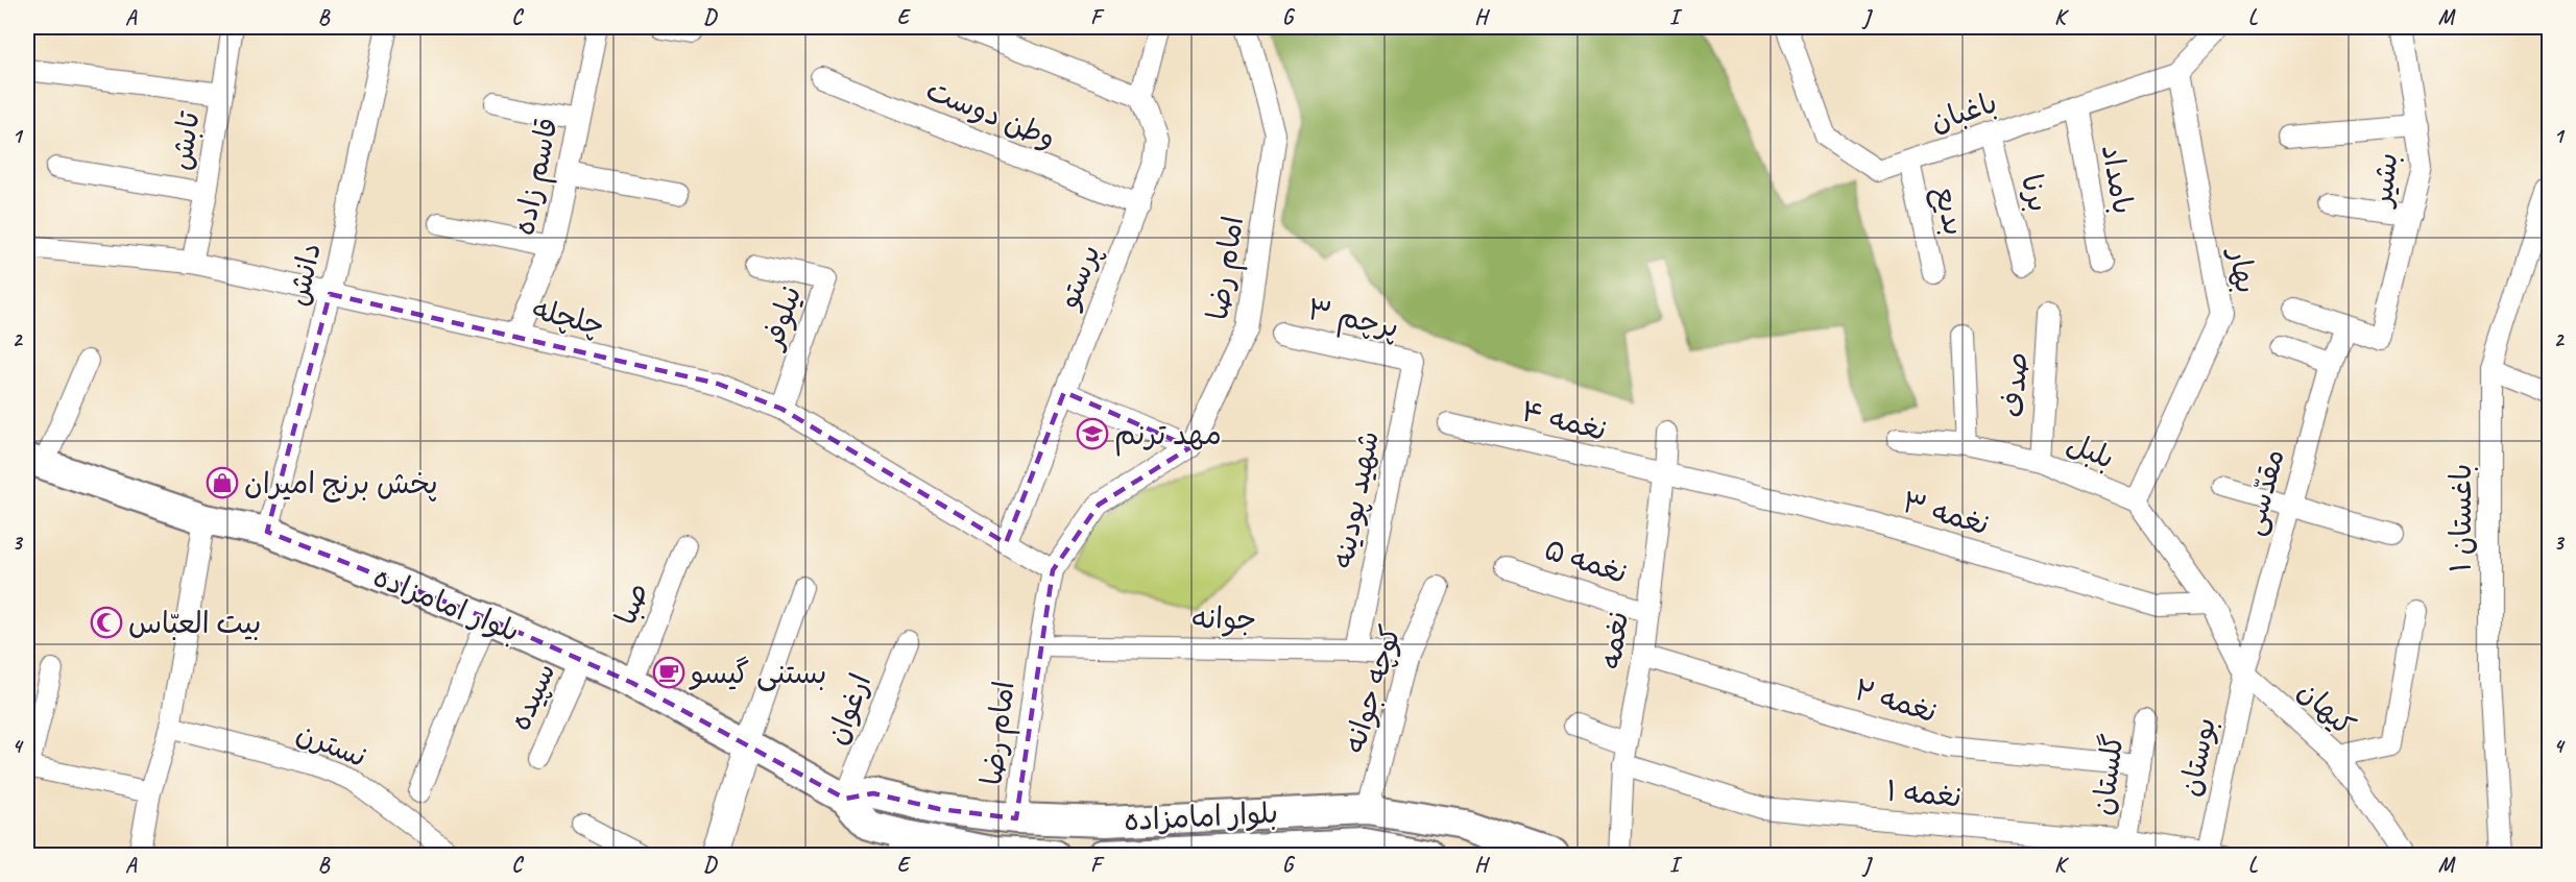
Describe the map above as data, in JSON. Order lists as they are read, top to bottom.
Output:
{
  "streets": {
    "main road": ["بلوار امامزاده"],
    "street": [
      "باغبان",
      "وطن دوست",
      "تابش",
      "قاسم‌ زاده",
      "بامداد",
      "بشیر",
      "برنا",
      "بدیع",
      "امام رضا",
      "بهار",
      "دانش",
      "پرستو",
      "چلچله",
      "نیلوفر",
      "پرچم ۳",
      "صدف",
      "نغمه ۴",
      "بلبل",
      "مقدّسی",
      "شهید پودینه",
      "نغمه ۳",
      "باغستان ۱",
      "نغمه ۵",
      "صبا",
      "جوانه",
      "نغمه",
      "کوچه جوانه",
      "سپیده",
      "نغمه ۲",
      "کیهان",
      "ارغوان",
      "نسترن",
      "بوستان",
      "گلستان",
      "نغمه ۱"
    ]
  },
  "crossings": [
    ["باغبان", "بامداد"],
    ["باغبان", "برنا"],
    ["باغبان", "بدیع"],
    ["باغبان", "بهار"],
    ["وطن دوست", "پرستو"],
    ["تابش", "چلچله"],
    ["قاسم‌ زاده", "چلچله"],
    ["بشیر", "مقدّسی"],
    ["امام رضا", "چلچله"],
    ["امام رضا", "بلوار امامزاده"],
    ["امام رضا", "جوانه"],
    ["بهار", "بلبل"],
    ["دانش", "چلچله"],
    ["دانش", "بلوار امامزاده"],
    ["پرستو", "چلچله"],
    ["چلچله", "نیلوفر"],
    ["پرچم ۳", "شهید پودینه"],
    ["صدف", "بلبل"],
    ["نغمه ۴", "نغمه ۳"],
    ["نغمه ۴", "نغمه"],
    ["بلبل", "نغمه ۳"],
    ["بلبل", "کیهان"],
    ["مقدّسی", "کیهان"],
    ["مقدّسی", "بوستان"],
    ["شهید پودینه", "جوانه"],
    ["نغمه ۳", "نغمه"],
    ["نغمه ۳", "کیهان"],
    ["نغمه ۵", "نغمه"],
    ["بلوار امامزاده", "صبا"],
    ["بلوار امامزاده", "کوچه جوانه"],
    ["بلوار امامزاده", "سپیده"],
    ["بلوار امامزاده", "ارغوان"],
    ["جوانه", "کوچه جوانه"],
    ["نغمه", "نغمه ۲"],
    ["نغمه", "نغمه ۱"],
    ["نغمه ۲", "گلستان"],
    ["کیهان", "بوستان"],
    ["بوستان", "نغمه ۱"],
    ["گلستان", "نغمه ۱"]
  ],
  "places": {
    "school or university": ["مهد ترنم"],
    "shop": ["پخش برنج امیران"],
    "mosque": ["بیت العبّاس"],
    "cafe": ["بستنی گیسو"]
  },
  "grid": {
    "columns": [
      "A",
      "B",
      "C",
      "D",
      "E",
      "F",
      "G",
      "H",
      "I",
      "J",
      "K",
      "L",
      "M"
    ],
    "rows": [
      "1",
      "2",
      "3",
      "4"
    ]
  }
}
